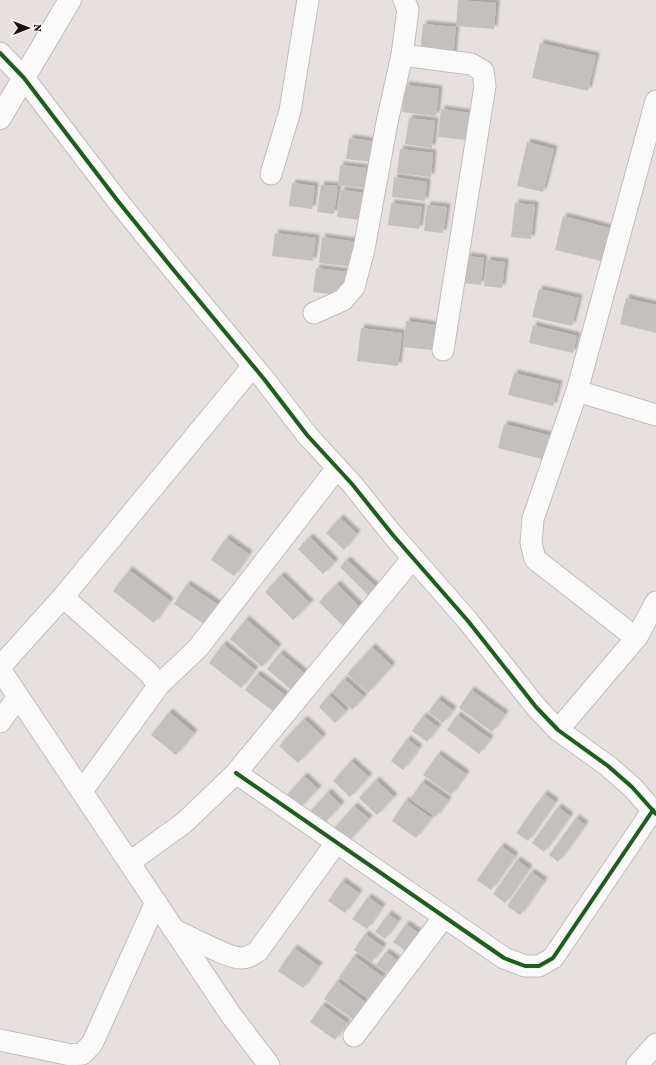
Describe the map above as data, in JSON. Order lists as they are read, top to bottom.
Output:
{
  "north": "right"
}
